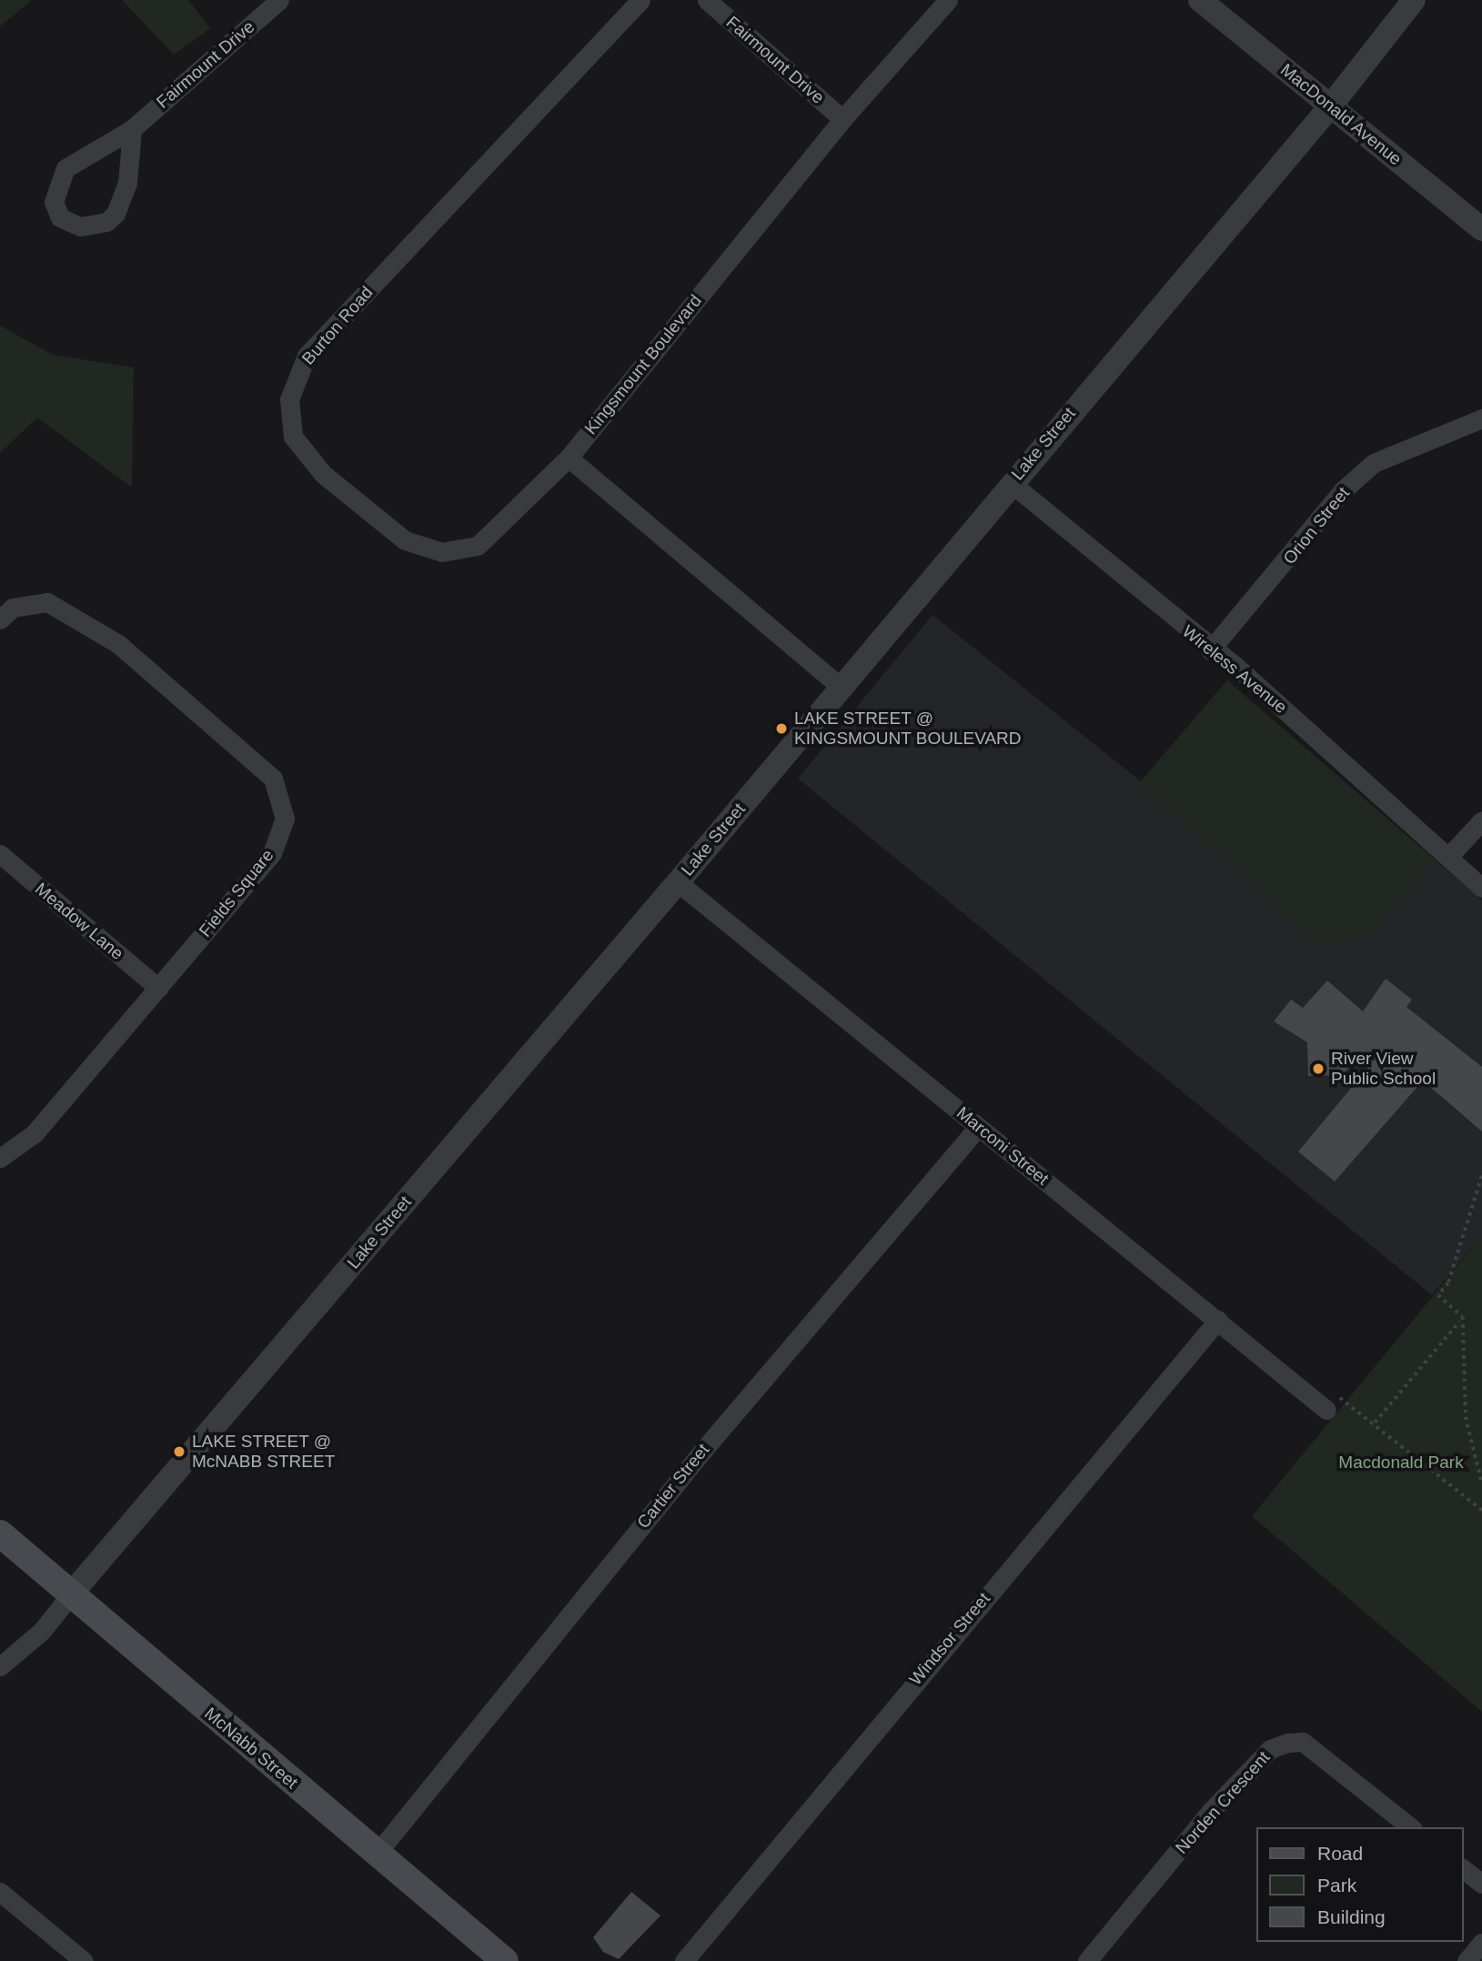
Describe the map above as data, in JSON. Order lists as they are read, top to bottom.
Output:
{
  "streets": {
    "main road": ["McNabb Street"],
    "street": [
      "Fairmount Drive",
      "MacDonald Avenue",
      "Burton Road",
      "Kingsmount Boulevard",
      "Lake Street",
      "Orion Street",
      "Wireless Avenue",
      "Fields Square",
      "Meadow Lane",
      "Marconi Street",
      "Cartier Street",
      "Windsor Street",
      "Norden Crescent"
    ]
  },
  "crossings": [
    ["Fairmount Drive", "Kingsmount Boulevard"],
    ["MacDonald Avenue", "Lake Street"],
    ["Burton Road", "Kingsmount Boulevard"],
    ["Lake Street", "Wireless Avenue"],
    ["Lake Street", "Marconi Street"],
    ["Lake Street", "McNabb Street"],
    ["Orion Street", "Wireless Avenue"],
    ["Fields Square", "Meadow Lane"],
    ["Marconi Street", "Cartier Street"],
    ["Marconi Street", "Windsor Street"],
    ["Cartier Street", "McNabb Street"]
  ],
  "parks": ["Macdonald Park"],
  "places": ["LAKE STREET @ KINGSMOUNT BOULEVARD", "River View Public School", "LAKE STREET @ McNABB STREET"],
  "legend": ["Road", "Park", "Building"]
}
